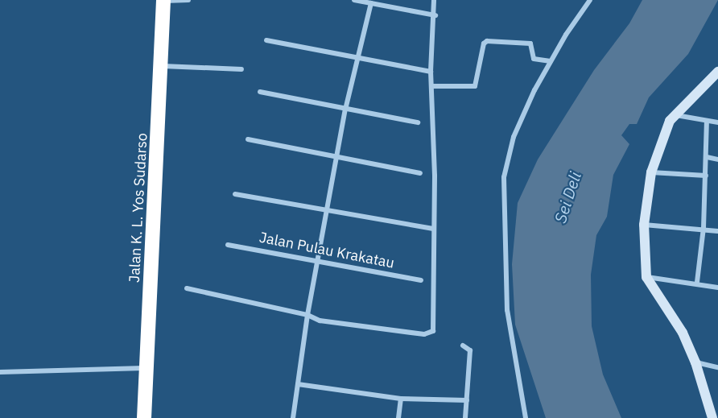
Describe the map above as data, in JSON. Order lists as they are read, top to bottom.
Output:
{
  "streets": {
    "highway": ["Jalan K. L. Yos Sudarso"],
    "street": ["Jalan Pulau Krakatau"]
  },
  "water": ["Sei Deli"]
}
